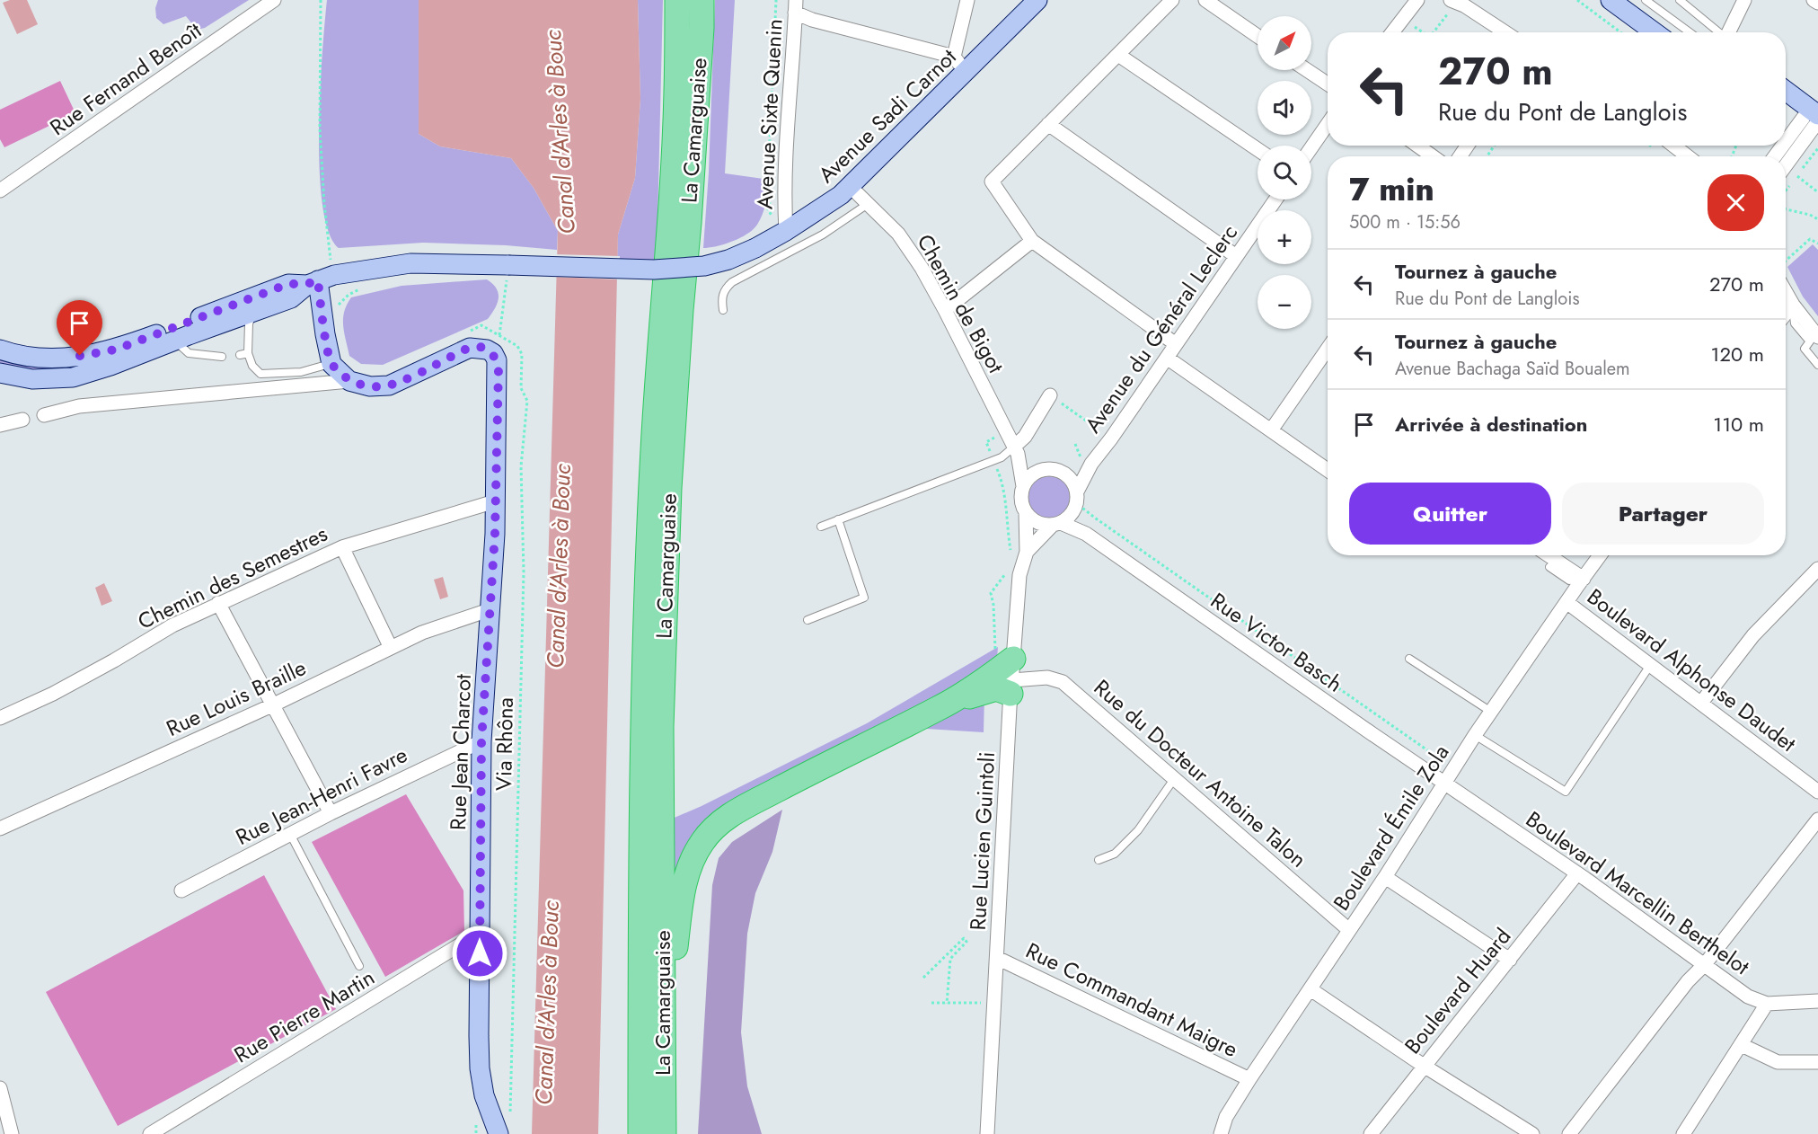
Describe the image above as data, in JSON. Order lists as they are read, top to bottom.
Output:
{
  "streets": {
    "highway": ["La Camarguaise"],
    "main road": ["Avenue Sadi Carnot", "Rue Jean Charcot"],
    "street": [
      "Rue Fernand Benoît",
      "Avenue Sixte Quenin",
      "Chemin de Bigot",
      "Avenue du Général Leclerc",
      "Chemin des Semestres",
      "Rue Victor Basch",
      "Boulevard Alphonse Daudet",
      "Rue Louis Braille",
      "Rue du Docteur Antoine Talon",
      "Rue Jean-Henri Favre",
      "Boulevard Émile Zola",
      "Rue Lucien Guintoli",
      "Boulevard Marcellin Berthelot",
      "Boulevard Huard",
      "Rue Commandant Maigre",
      "Rue Pierre Martin"
    ],
    "path": ["Via Rhôna"]
  },
  "crossings": [
    ["Avenue Sixte Quenin", "Avenue Sadi Carnot"],
    ["Avenue Sadi Carnot", "Chemin de Bigot"],
    ["Avenue Sadi Carnot", "Via Rhôna"],
    ["Chemin de Bigot", "Avenue du Général Leclerc"],
    ["Chemin de Bigot", "Rue Victor Basch"],
    ["Chemin de Bigot", "Rue Lucien Guintoli"],
    ["Avenue du Général Leclerc", "Rue Victor Basch"],
    ["Avenue du Général Leclerc", "Rue Lucien Guintoli"],
    ["Chemin des Semestres", "Rue Jean Charcot"],
    ["Rue Victor Basch", "Boulevard Émile Zola"],
    ["Rue Victor Basch", "Rue Lucien Guintoli"],
    ["Rue Victor Basch", "Boulevard Marcellin Berthelot"],
    ["Boulevard Alphonse Daudet", "Boulevard Émile Zola"],
    ["Rue Louis Braille", "Rue Jean Charcot"],
    ["Via Rhôna", "Rue Jean Charcot"],
    ["Rue Jean Charcot", "Rue Jean-Henri Favre"],
    ["Rue Jean Charcot", "Rue Pierre Martin"],
    ["Rue du Docteur Antoine Talon", "Boulevard Émile Zola"],
    ["Rue du Docteur Antoine Talon", "Rue Lucien Guintoli"],
    ["Boulevard Émile Zola", "Boulevard Marcellin Berthelot"],
    ["Boulevard Émile Zola", "Rue Commandant Maigre"],
    ["Rue Lucien Guintoli", "Rue Commandant Maigre"],
    ["Boulevard Marcellin Berthelot", "Boulevard Huard"]
  ],
  "water": ["Canal d'Arles à Bouc"],
  "north": "top right",
  "page": {
    "map_buttons": ["+", "−"],
    "turn": ["270 m", "Rue du Pont de Langlois"],
    "heading": ["7 min", "500 m · 15:56"],
    "list": [
      {
        "name": "Tournez à gauche",
        "note": "Rue du Pont de Langlois",
        "value": "270 m"
      },
      {
        "name": "Tournez à gauche",
        "note": "Avenue Bachaga Saïd Boualem",
        "value": "120 m"
      },
      {
        "name": "Arrivée à destination",
        "value": "110 m"
      }
    ],
    "buttons": ["Quitter", "Partager"]
  }
}
